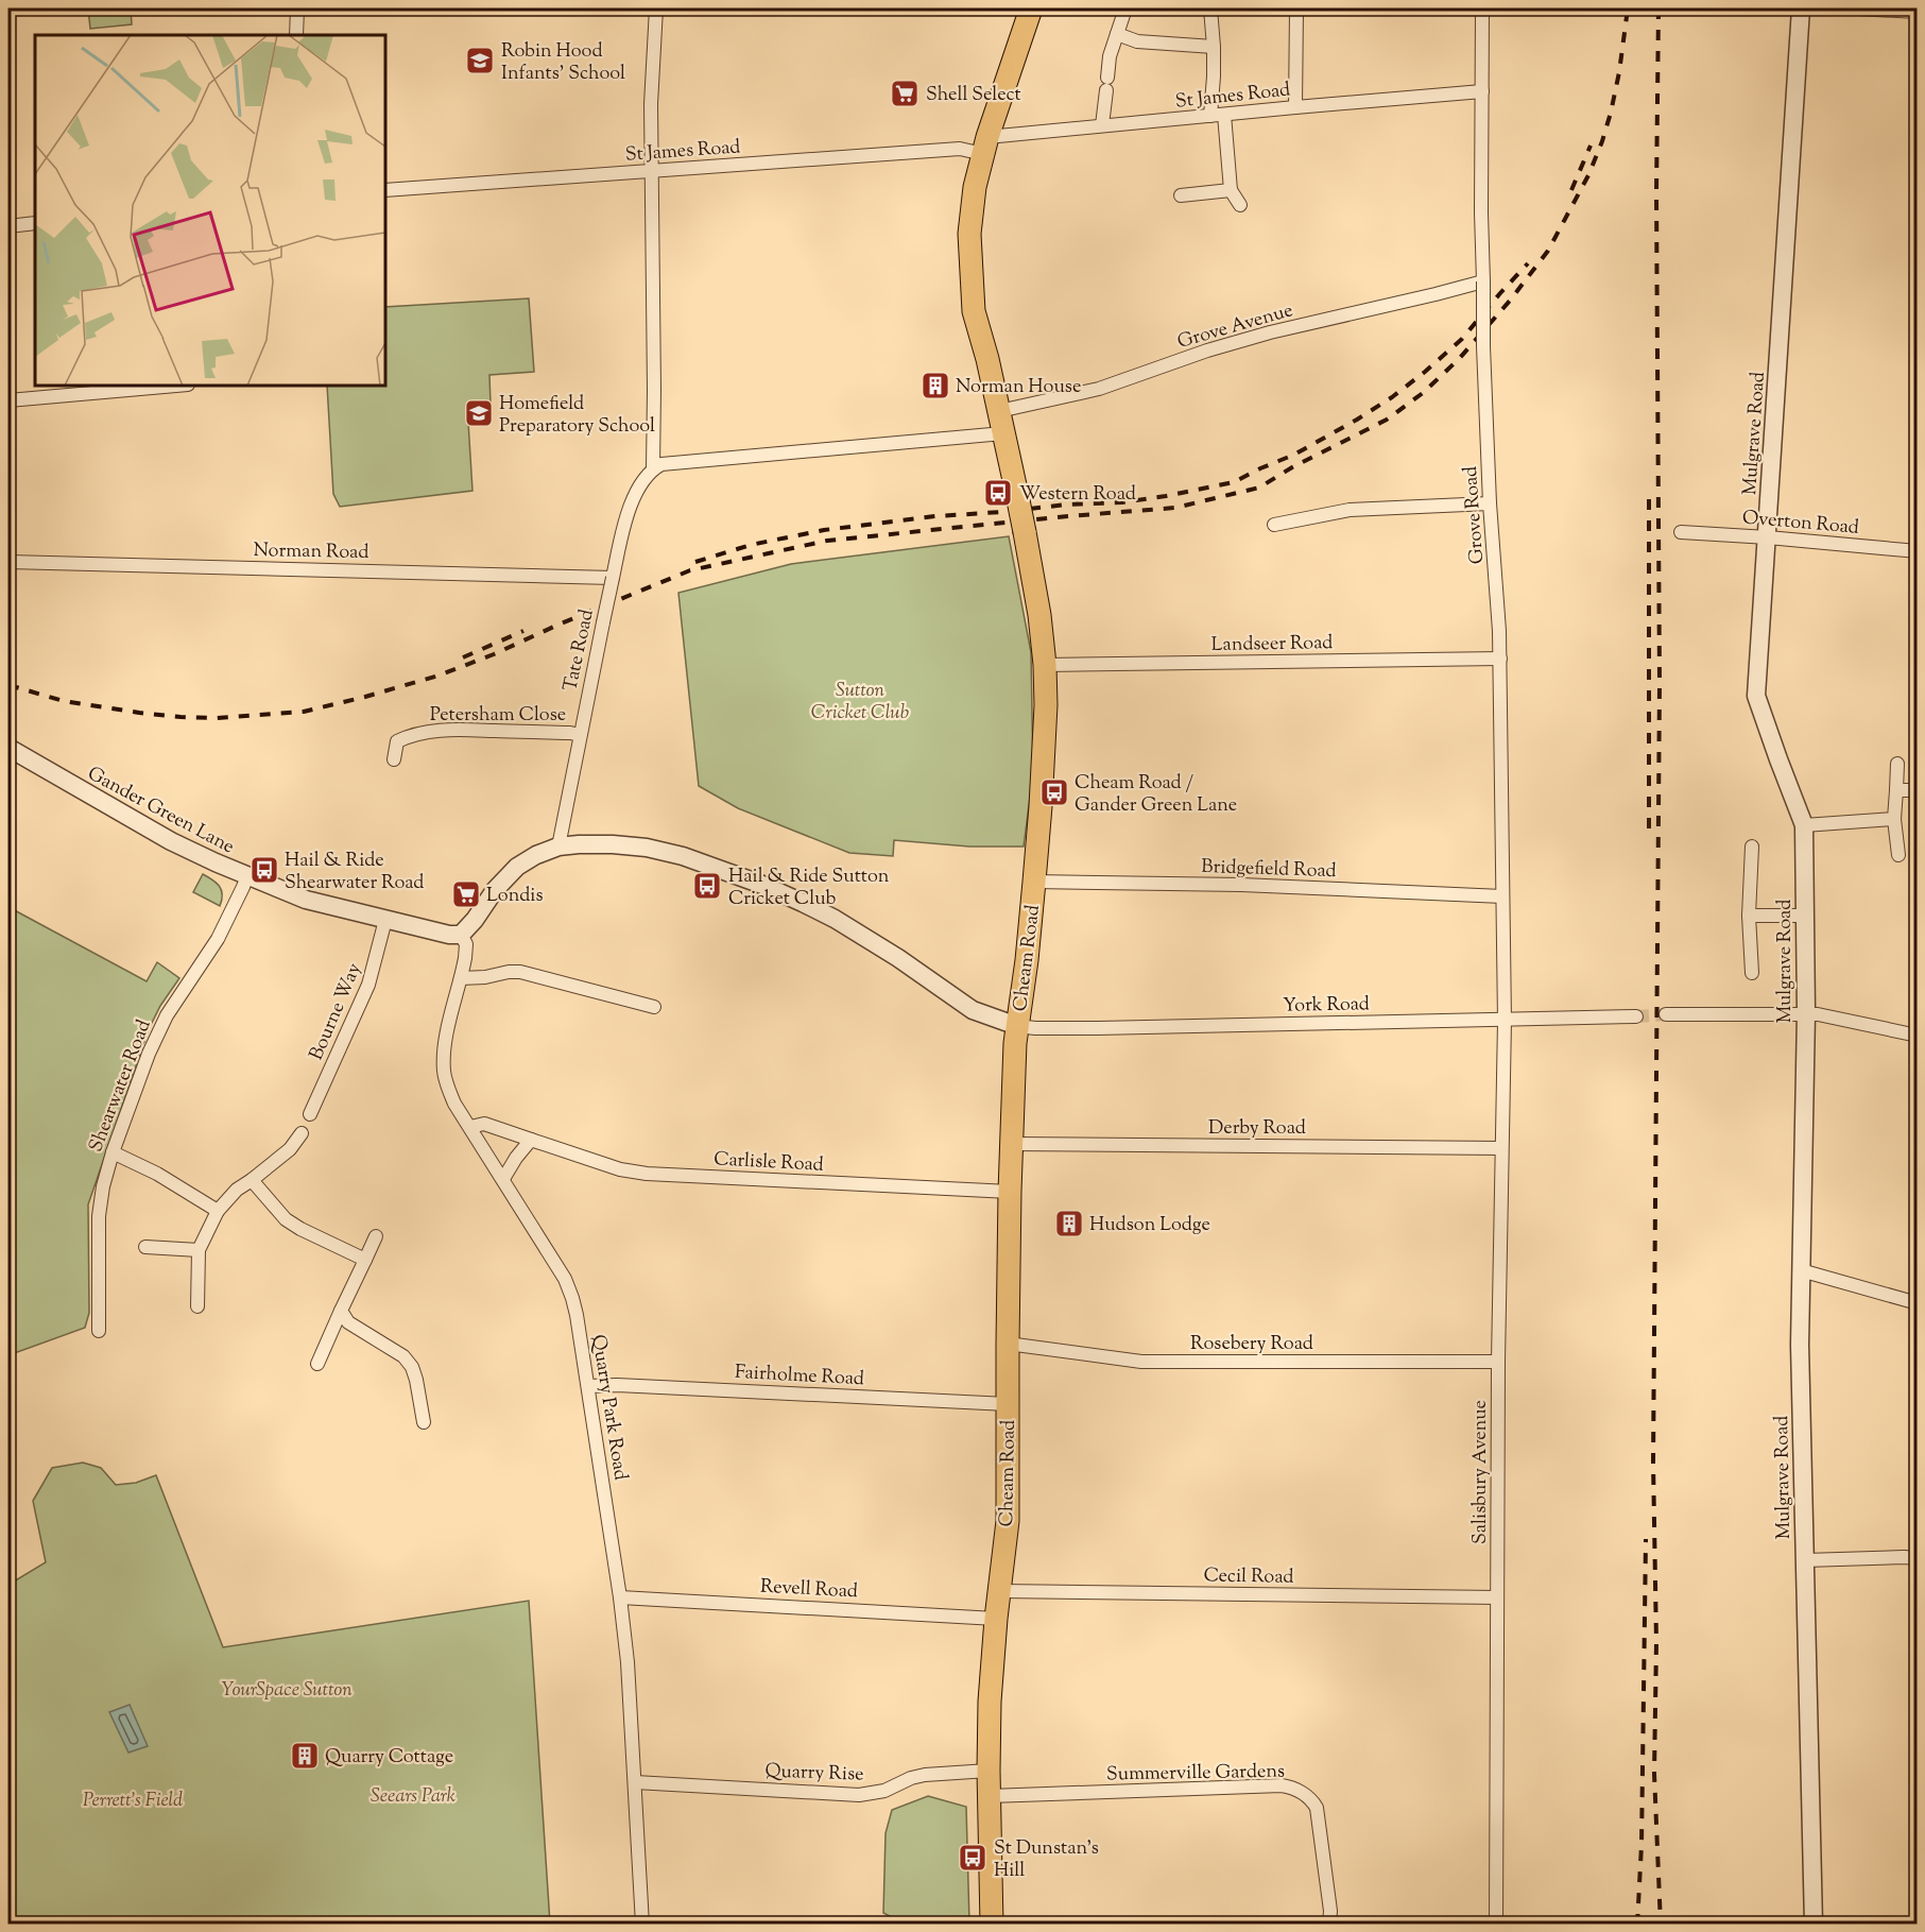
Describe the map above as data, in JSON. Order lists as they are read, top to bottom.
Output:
{
  "streets": {
    "highway": ["Cheam Road"],
    "street": [
      "St James Road",
      "Grove Avenue",
      "Mulgrave Road",
      "Grove Road",
      "Overton Road",
      "Norman Road",
      "Landseer Road",
      "Tate Road",
      "Petersham Close",
      "Gander Green Lane",
      "Bridgefield Road",
      "York Road",
      "Bourne Way",
      "Shearwater Road",
      "Derby Road",
      "Carlisle Road",
      "Rosebery Road",
      "Fairholme Road",
      "Quarry Park Road",
      "Salisbury Avenue",
      "Cecil Road",
      "Revell Road",
      "Quarry Rise",
      "Summerville Gardens"
    ]
  },
  "crossings": [
    ["St James Road", "Grove Road"],
    ["St James Road", "Cheam Road"],
    ["Grove Avenue", "Grove Road"],
    ["Grove Avenue", "Cheam Road"],
    ["Mulgrave Road", "Overton Road"],
    ["Grove Road", "Landseer Road"],
    ["Grove Road", "Bridgefield Road"],
    ["Grove Road", "York Road"],
    ["Grove Road", "Salisbury Avenue"],
    ["Norman Road", "Tate Road"],
    ["Landseer Road", "Cheam Road"],
    ["Tate Road", "Petersham Close"],
    ["Gander Green Lane", "Bourne Way"],
    ["Gander Green Lane", "Shearwater Road"],
    ["Gander Green Lane", "Quarry Park Road"],
    ["Bridgefield Road", "Cheam Road"],
    ["Cheam Road", "York Road"],
    ["Cheam Road", "Derby Road"],
    ["Cheam Road", "Carlisle Road"],
    ["Cheam Road", "Rosebery Road"],
    ["Cheam Road", "Fairholme Road"],
    ["Cheam Road", "Cecil Road"],
    ["Cheam Road", "Revell Road"],
    ["Cheam Road", "Quarry Rise"],
    ["Cheam Road", "Summerville Gardens"],
    ["York Road", "Salisbury Avenue"],
    ["Derby Road", "Salisbury Avenue"],
    ["Carlisle Road", "Quarry Park Road"],
    ["Rosebery Road", "Salisbury Avenue"],
    ["Fairholme Road", "Quarry Park Road"],
    ["Quarry Park Road", "Revell Road"],
    ["Quarry Park Road", "Quarry Rise"],
    ["Salisbury Avenue", "Cecil Road"]
  ],
  "parks": [
    "Sutton Cricket Club",
    "YourSpace Sutton",
    "Seears Park",
    "Perrett's Field"
  ],
  "places": {
    "school or university": ["Robin Hood Infants' School", "Homefield Preparatory School"],
    "supermarket": ["Shell Select", "Londis"],
    "building": ["Norman House", "Hudson Lodge", "Quarry Cottage"],
    "bus stop": [
      "Western Road",
      "Cheam Road / Gander Green Lane",
      "Hail & Ride Shearwater Road",
      "Hail & Ride Sutton Cricket Club",
      "St Dunstan's Hill"
    ]
  }
}
